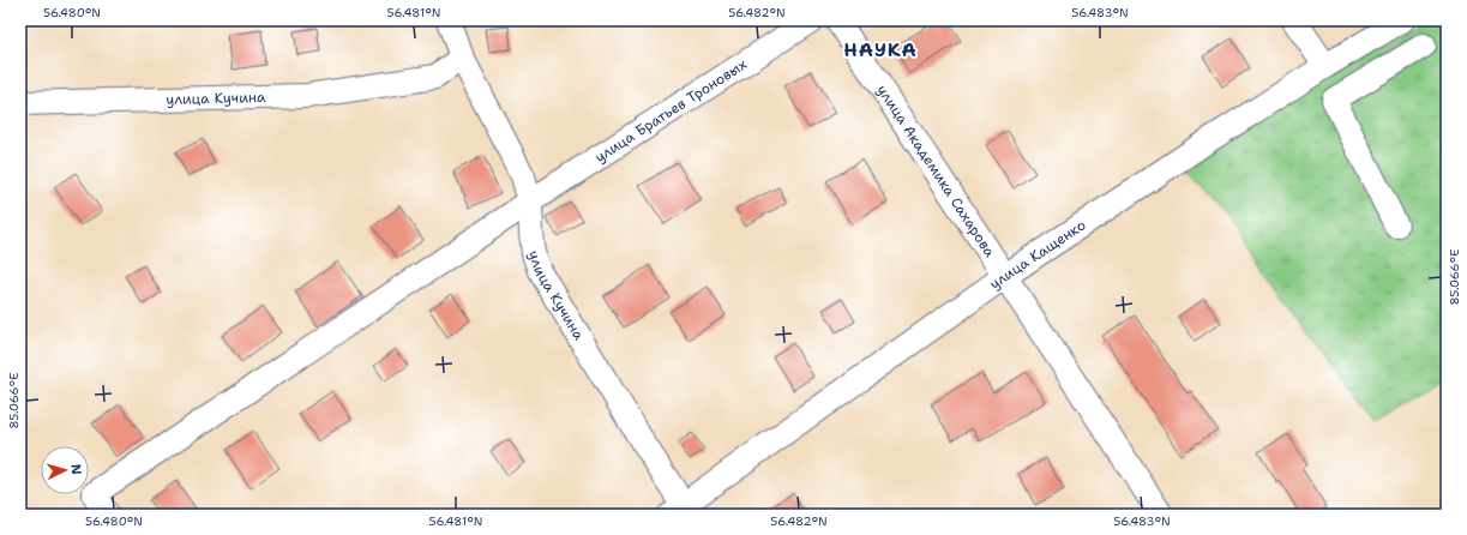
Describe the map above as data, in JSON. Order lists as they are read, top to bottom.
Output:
{
  "streets": {
    "street": [
      "улица Кучина",
      "улица Братьев Троновых",
      "улица Академика Сахарова",
      "улица Кащенко"
    ]
  },
  "crossings": [
    ["улица Кучина", "улица Братьев Троновых"],
    ["улица Кучина", "улица Кащенко"],
    ["улица Академика Сахарова", "улица Кащенко"]
  ],
  "districts": ["НАУКА"],
  "north": "right",
  "coordinates": [
    "56.480°N",
    "56.481°N",
    "56.482°N",
    "56.483°N",
    "85.066°E"
  ]
}
